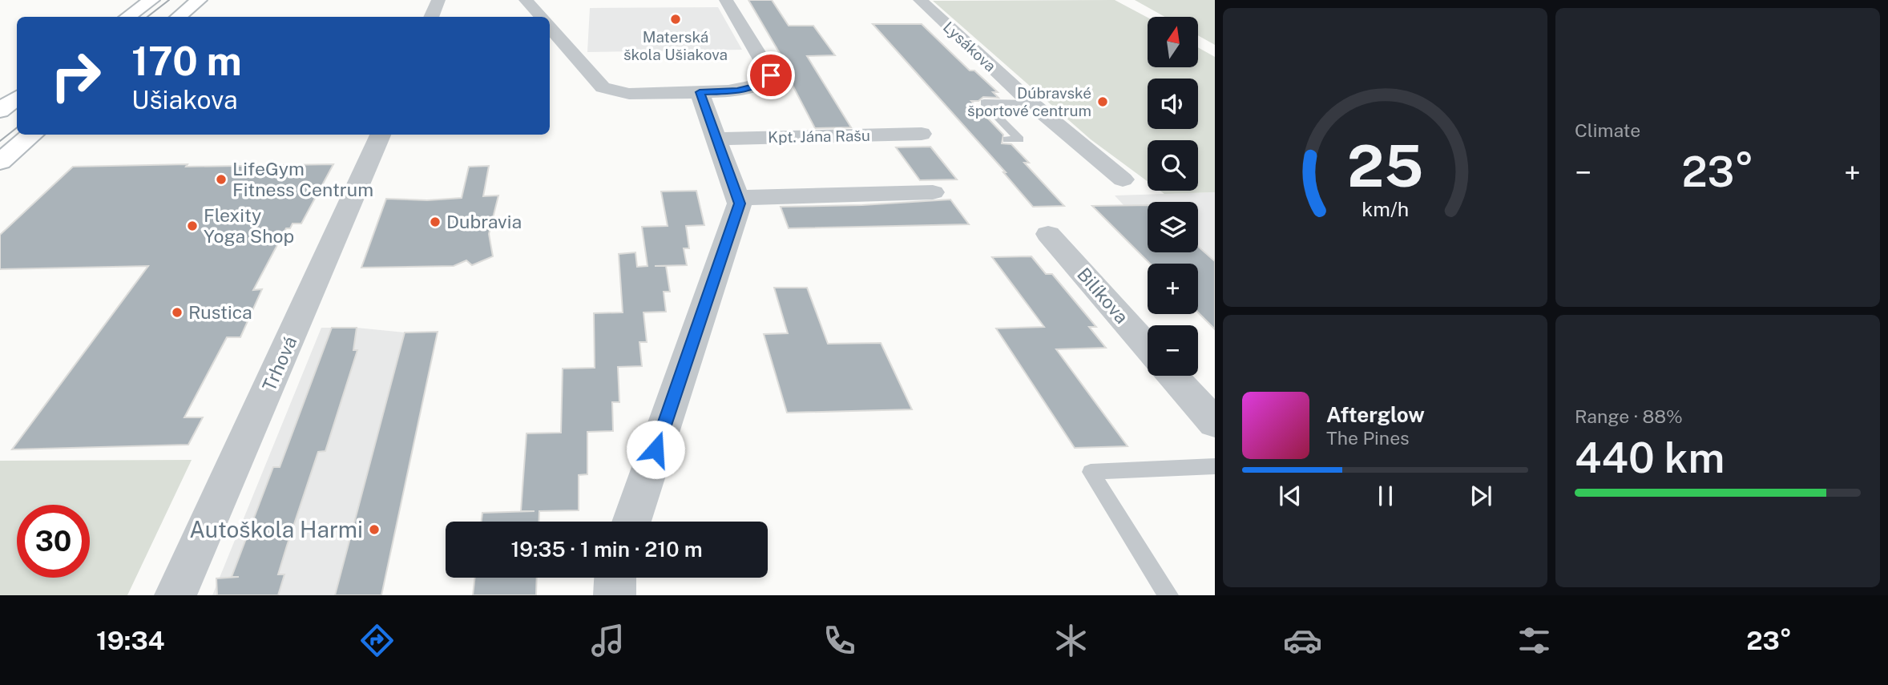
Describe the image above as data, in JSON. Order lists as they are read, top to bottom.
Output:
{
  "streets": {
    "street": [
      "Lysákova",
      "Kpt. Jána Rašu",
      "Bilíkova",
      "Trhová"
    ]
  },
  "places": [
    "Materská škola Ušiakova",
    "Dúbravské športové centrum",
    "LifeGym Fitness Centrum",
    "Dubravia",
    "Flexity Yoga Shop",
    "Rustica",
    "Autoškola Harmi"
  ],
  "north": "top",
  "page": {
    "tile": [
      "Climate",
      ["Range · 88%", "440 km"]
    ],
    "map_buttons": ["+", "−"],
    "turn": ["170 m", "Ušiakova"],
    "heat": ["−", "23°", "+"],
    "song": ["Afterglow", "The Pines"],
    "limit": "30",
    "trip": "19:35 · 1 min · 210 m",
    "tabs": ["19:34", "23°"],
    "gauge": ["25", "km/h"]
  }
}
